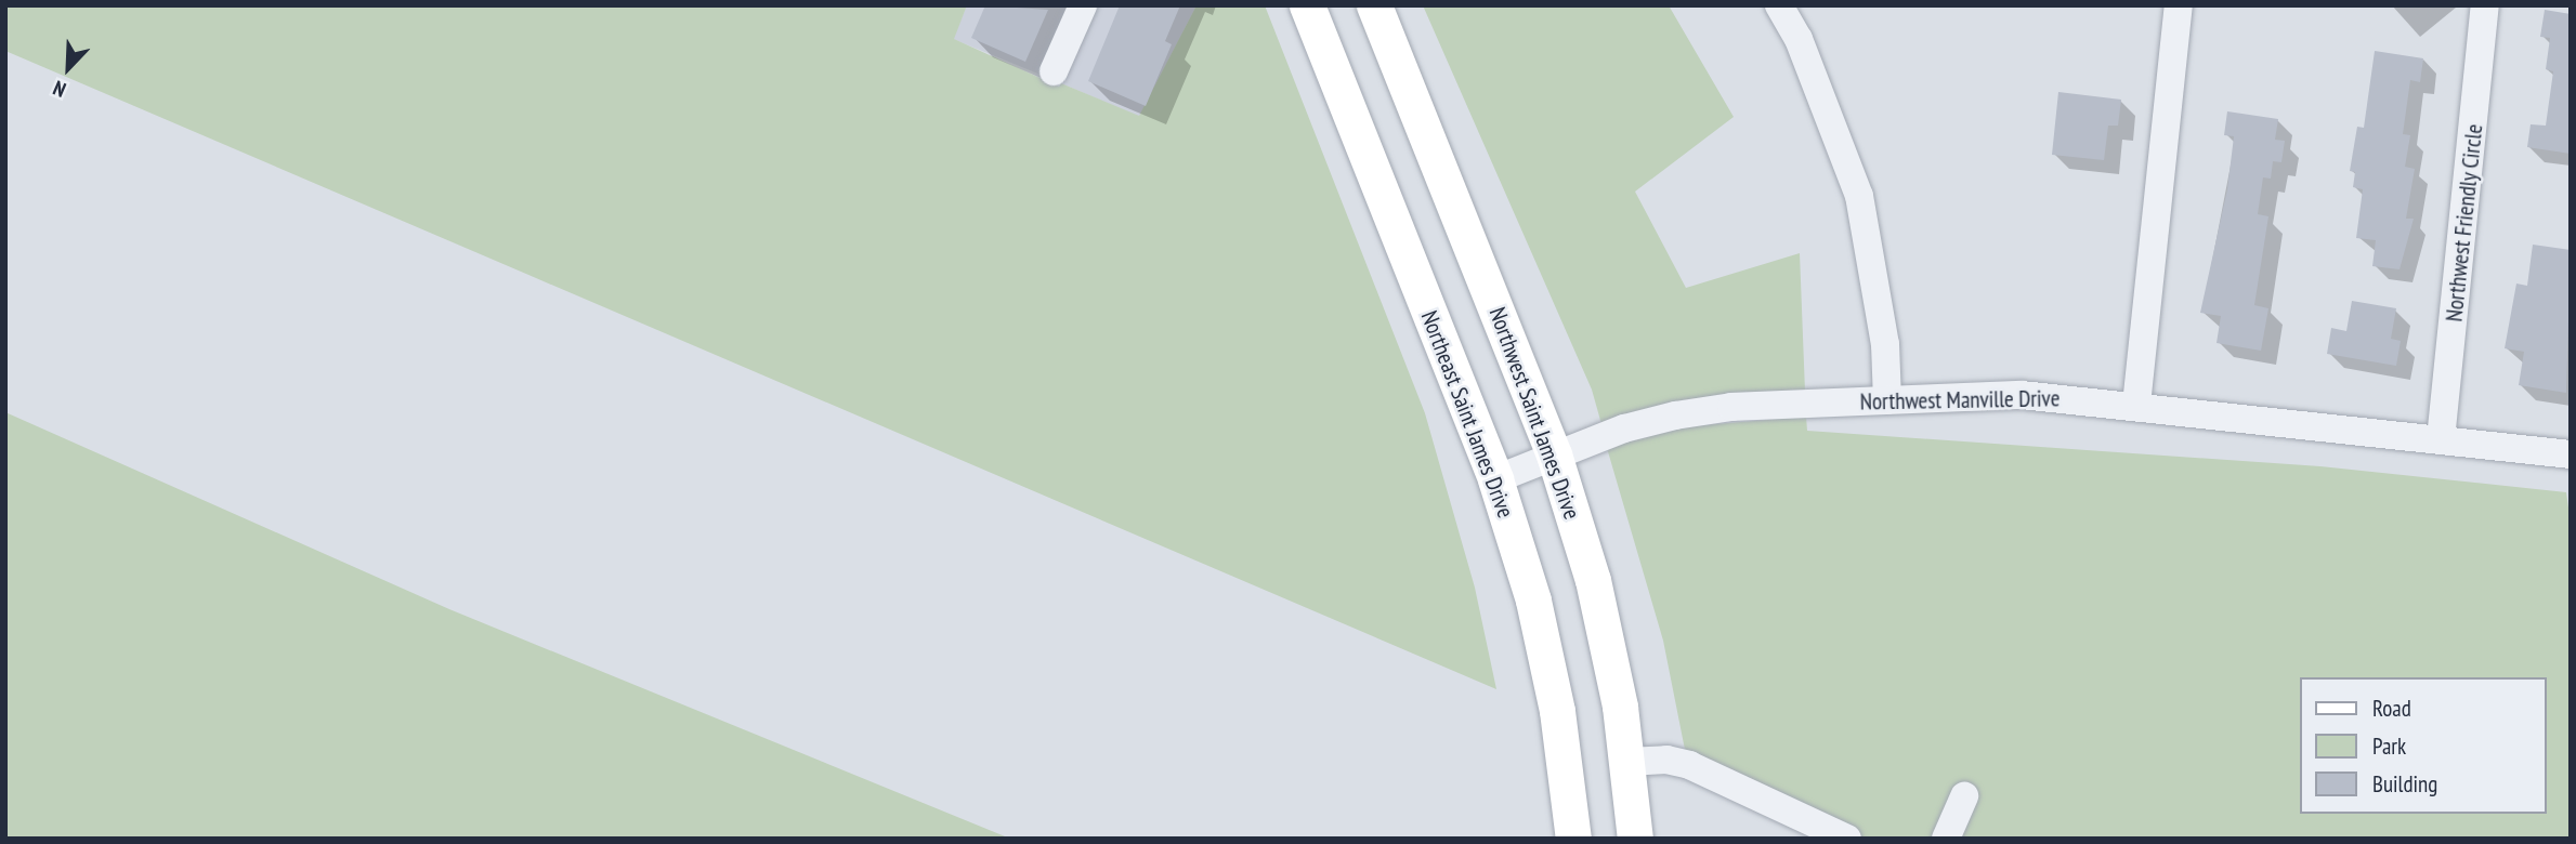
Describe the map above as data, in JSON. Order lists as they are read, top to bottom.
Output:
{
  "streets": {
    "main road": ["Northwest Saint James Drive", "Northeast Saint James Drive"],
    "street": ["Northwest Friendly Circle", "Northwest Manville Drive"]
  },
  "crossings": [
    ["Northwest Friendly Circle", "Northwest Manville Drive"],
    ["Northwest Manville Drive", "Northwest Saint James Drive"],
    ["Northwest Manville Drive", "Northeast Saint James Drive"]
  ],
  "legend": ["Road", "Park", "Building"],
  "north": "bottom left"
}
